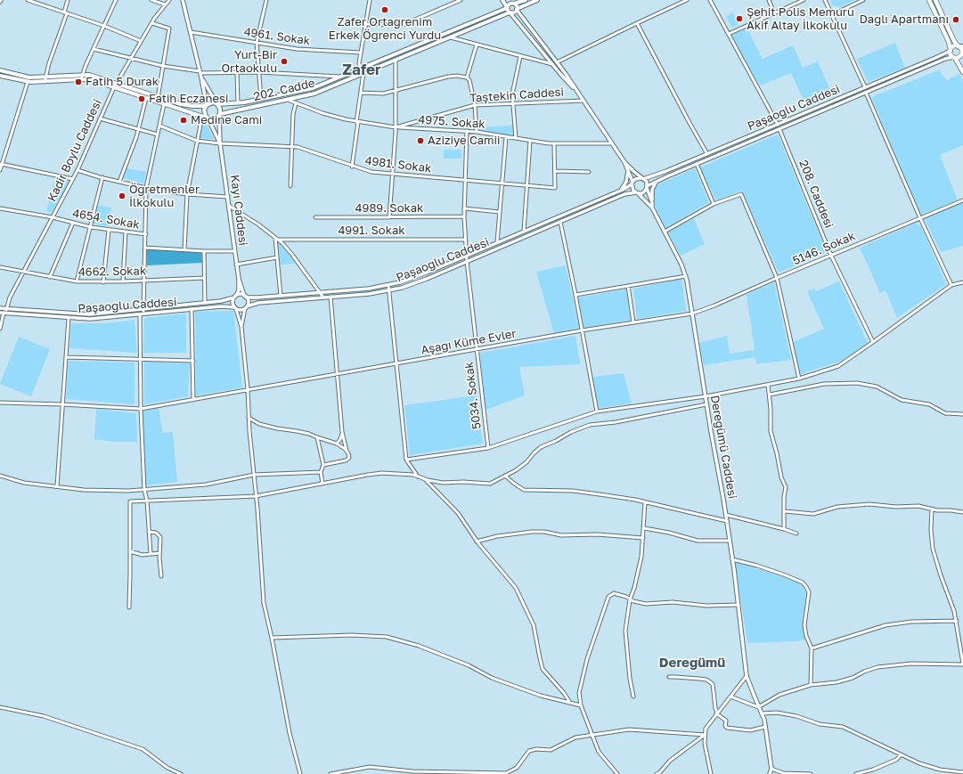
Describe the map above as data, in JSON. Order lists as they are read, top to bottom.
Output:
{
  "streets": {
    "main road": ["202. Cadde"],
    "street": [
      "4961. Sokak",
      "Taştekin Caddesi",
      "Paşaoğlu Caddesi",
      "4975. Sokak",
      "Kadir Boylu Caddesi",
      "4981. Sokak",
      "208. Caddesi",
      "4989. Sokak",
      "Kayı Caddesi",
      "4654. Sokak",
      "4991. Sokak",
      "5146. Sokak",
      "4662. Sokak",
      "Aşağı Küme Evler",
      "5034. Sokak",
      "Deregümü Caddesi"
    ]
  },
  "crossings": [
    ["202. Cadde", "Taştekin Caddesi"],
    ["202. Cadde", "Kayı Caddesi"],
    ["Taştekin Caddesi", "4975. Sokak"],
    ["Paşaoğlu Caddesi", "Kadir Boylu Caddesi"],
    ["Paşaoğlu Caddesi", "208. Caddesi"],
    ["Paşaoğlu Caddesi", "Kayı Caddesi"],
    ["Paşaoğlu Caddesi", "5034. Sokak"],
    ["Paşaoğlu Caddesi", "Deregümü Caddesi"],
    ["4975. Sokak", "5034. Sokak"],
    ["Kadir Boylu Caddesi", "4654. Sokak"],
    ["Kadir Boylu Caddesi", "4662. Sokak"],
    ["4981. Sokak", "Kayı Caddesi"],
    ["4981. Sokak", "5034. Sokak"],
    ["208. Caddesi", "5146. Sokak"],
    ["4989. Sokak", "5034. Sokak"],
    ["4991. Sokak", "5034. Sokak"],
    ["5146. Sokak", "Aşağı Küme Evler"],
    ["5146. Sokak", "Deregümü Caddesi"],
    ["Aşağı Küme Evler", "5034. Sokak"],
    ["Aşağı Küme Evler", "Deregümü Caddesi"]
  ],
  "districts": ["Zafer", "Deregümü"],
  "places": [
    "Zafer Ortağrenim Erkek Öğrenci Yurdu",
    "Şehit Polis Memuru Akif Altay İlkokulu",
    "Dağlı Apartmanı",
    "Yurt-Bir Ortaokulu",
    "Fatih 5 Durak",
    "Fatih Eczanesi",
    "Medine Cami",
    "Aziziye Camii",
    "Öğretmenler İlkokulu"
  ]
}
